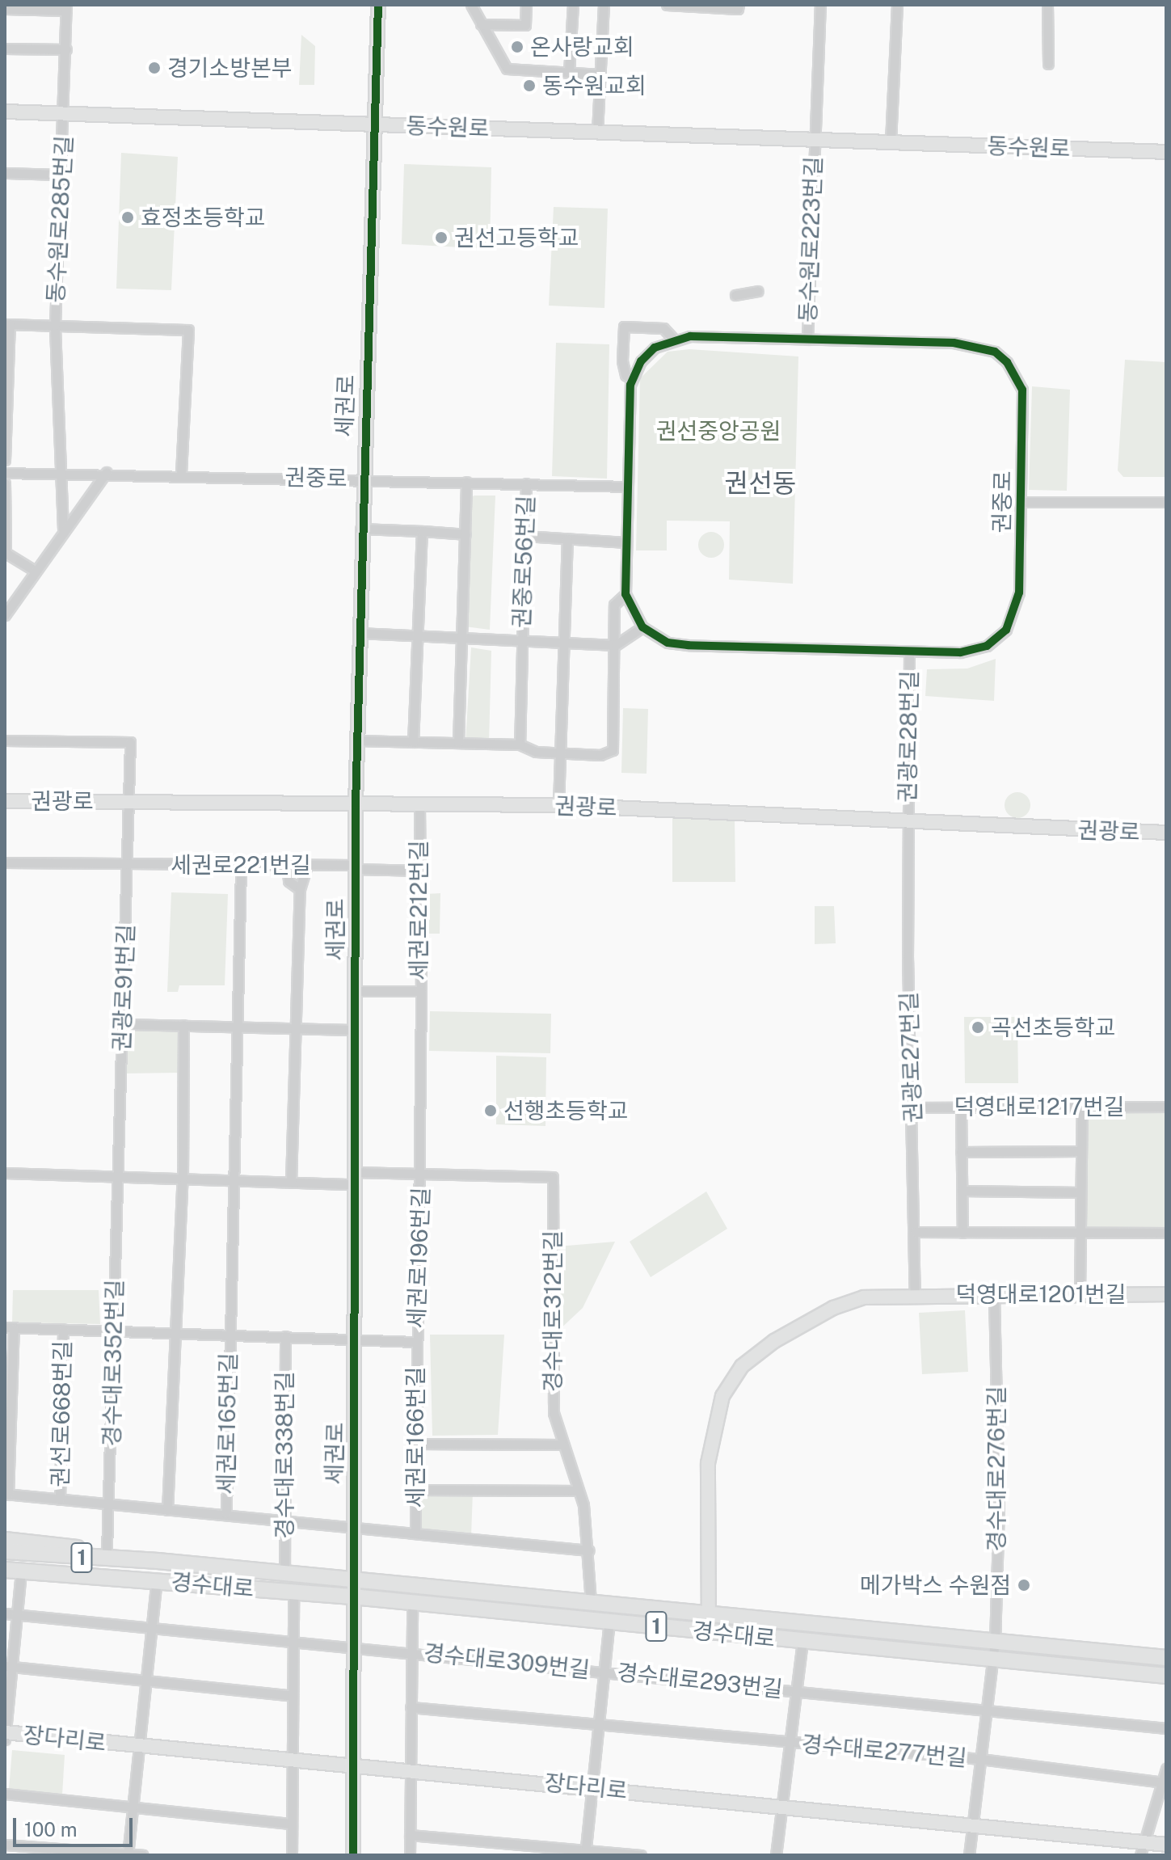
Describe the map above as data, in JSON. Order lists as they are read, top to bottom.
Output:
{
  "streets": {
    "main road": ["1", "경수대로"],
    "street": [
      "동수원로",
      "동수원로285번길",
      "동수원로223번길",
      "세권로",
      "권중로",
      "권중로56번길",
      "권광로28번길",
      "권광로",
      "세권로221번길",
      "세권로212번길",
      "권광로91번길",
      "권광로27번길",
      "덕영대로1217번길",
      "세권로196번길",
      "덕영대로1201번길",
      "경수대로312번길",
      "경수대로352번길",
      "권선로668번길",
      "세권로165번길",
      "세권로166번길",
      "경수대로338번길",
      "경수대로276번길",
      "경수대로309번길",
      "경수대로293번길",
      "장다리로",
      "경수대로277번길"
    ]
  },
  "crossings": [
    ["동수원로", "동수원로285번길"],
    ["동수원로", "동수원로223번길"],
    ["동수원로", "세권로"],
    ["동수원로285번길", "권중로"],
    ["동수원로223번길", "권중로"],
    ["세권로", "권중로"],
    ["세권로", "권중로56번길"],
    ["세권로", "권광로"],
    ["세권로", "세권로221번길"],
    ["세권로", "세권로212번길"],
    ["세권로", "세권로196번길"],
    ["세권로", "세권로165번길"],
    ["세권로", "세권로166번길"],
    ["세권로", "경수대로"],
    ["세권로", "경수대로309번길"],
    ["세권로", "장다리로"],
    ["권중로", "권중로56번길"],
    ["권중로", "권광로28번길"],
    ["권광로28번길", "권광로"],
    ["권광로28번길", "권광로27번길"],
    ["권광로", "세권로212번길"],
    ["권광로", "권광로91번길"],
    ["권광로", "권광로27번길"],
    ["세권로221번길", "세권로212번길"],
    ["세권로221번길", "권광로91번길"],
    ["세권로221번길", "세권로165번길"],
    ["권광로91번길", "세권로196번길"],
    ["권광로91번길", "경수대로352번길"],
    ["권광로27번길", "덕영대로1217번길"],
    ["권광로27번길", "덕영대로1201번길"],
    ["세권로196번길", "경수대로312번길"],
    ["세권로196번길", "경수대로352번길"],
    ["세권로196번길", "세권로165번길"],
    ["세권로196번길", "세권로166번길"],
    ["덕영대로1201번길", "경수대로276번길"],
    ["덕영대로1201번길", "경수대로"],
    ["경수대로312번길", "세권로166번길"],
    ["경수대로312번길", "경수대로"],
    ["경수대로352번길", "권선로668번길"],
    ["경수대로352번길", "세권로165번길"],
    ["경수대로352번길", "경수대로"],
    ["권선로668번길", "세권로165번길"],
    ["세권로165번길", "세권로166번길"],
    ["세권로165번길", "경수대로338번길"],
    ["경수대로338번길", "경수대로"],
    ["경수대로276번길", "경수대로"],
    ["경수대로276번길", "경수대로277번길"],
    ["경수대로", "경수대로309번길"],
    ["경수대로", "경수대로293번길"],
    ["경수대로", "경수대로277번길"],
    ["경수대로309번길", "경수대로293번길"],
    ["경수대로309번길", "장다리로"],
    ["경수대로293번길", "장다리로"],
    ["경수대로293번길", "경수대로277번길"],
    ["장다리로", "경수대로277번길"]
  ],
  "districts": ["권선동"],
  "parks": ["권선중앙공원"],
  "places": [
    "온사랑교회",
    "경기소방본부",
    "동수원교회",
    "효정초등학교",
    "권선고등학교",
    "곡선초등학교",
    "선행초등학교",
    "메가박스 수원점"
  ],
  "scale_bar": "100 m"
}
